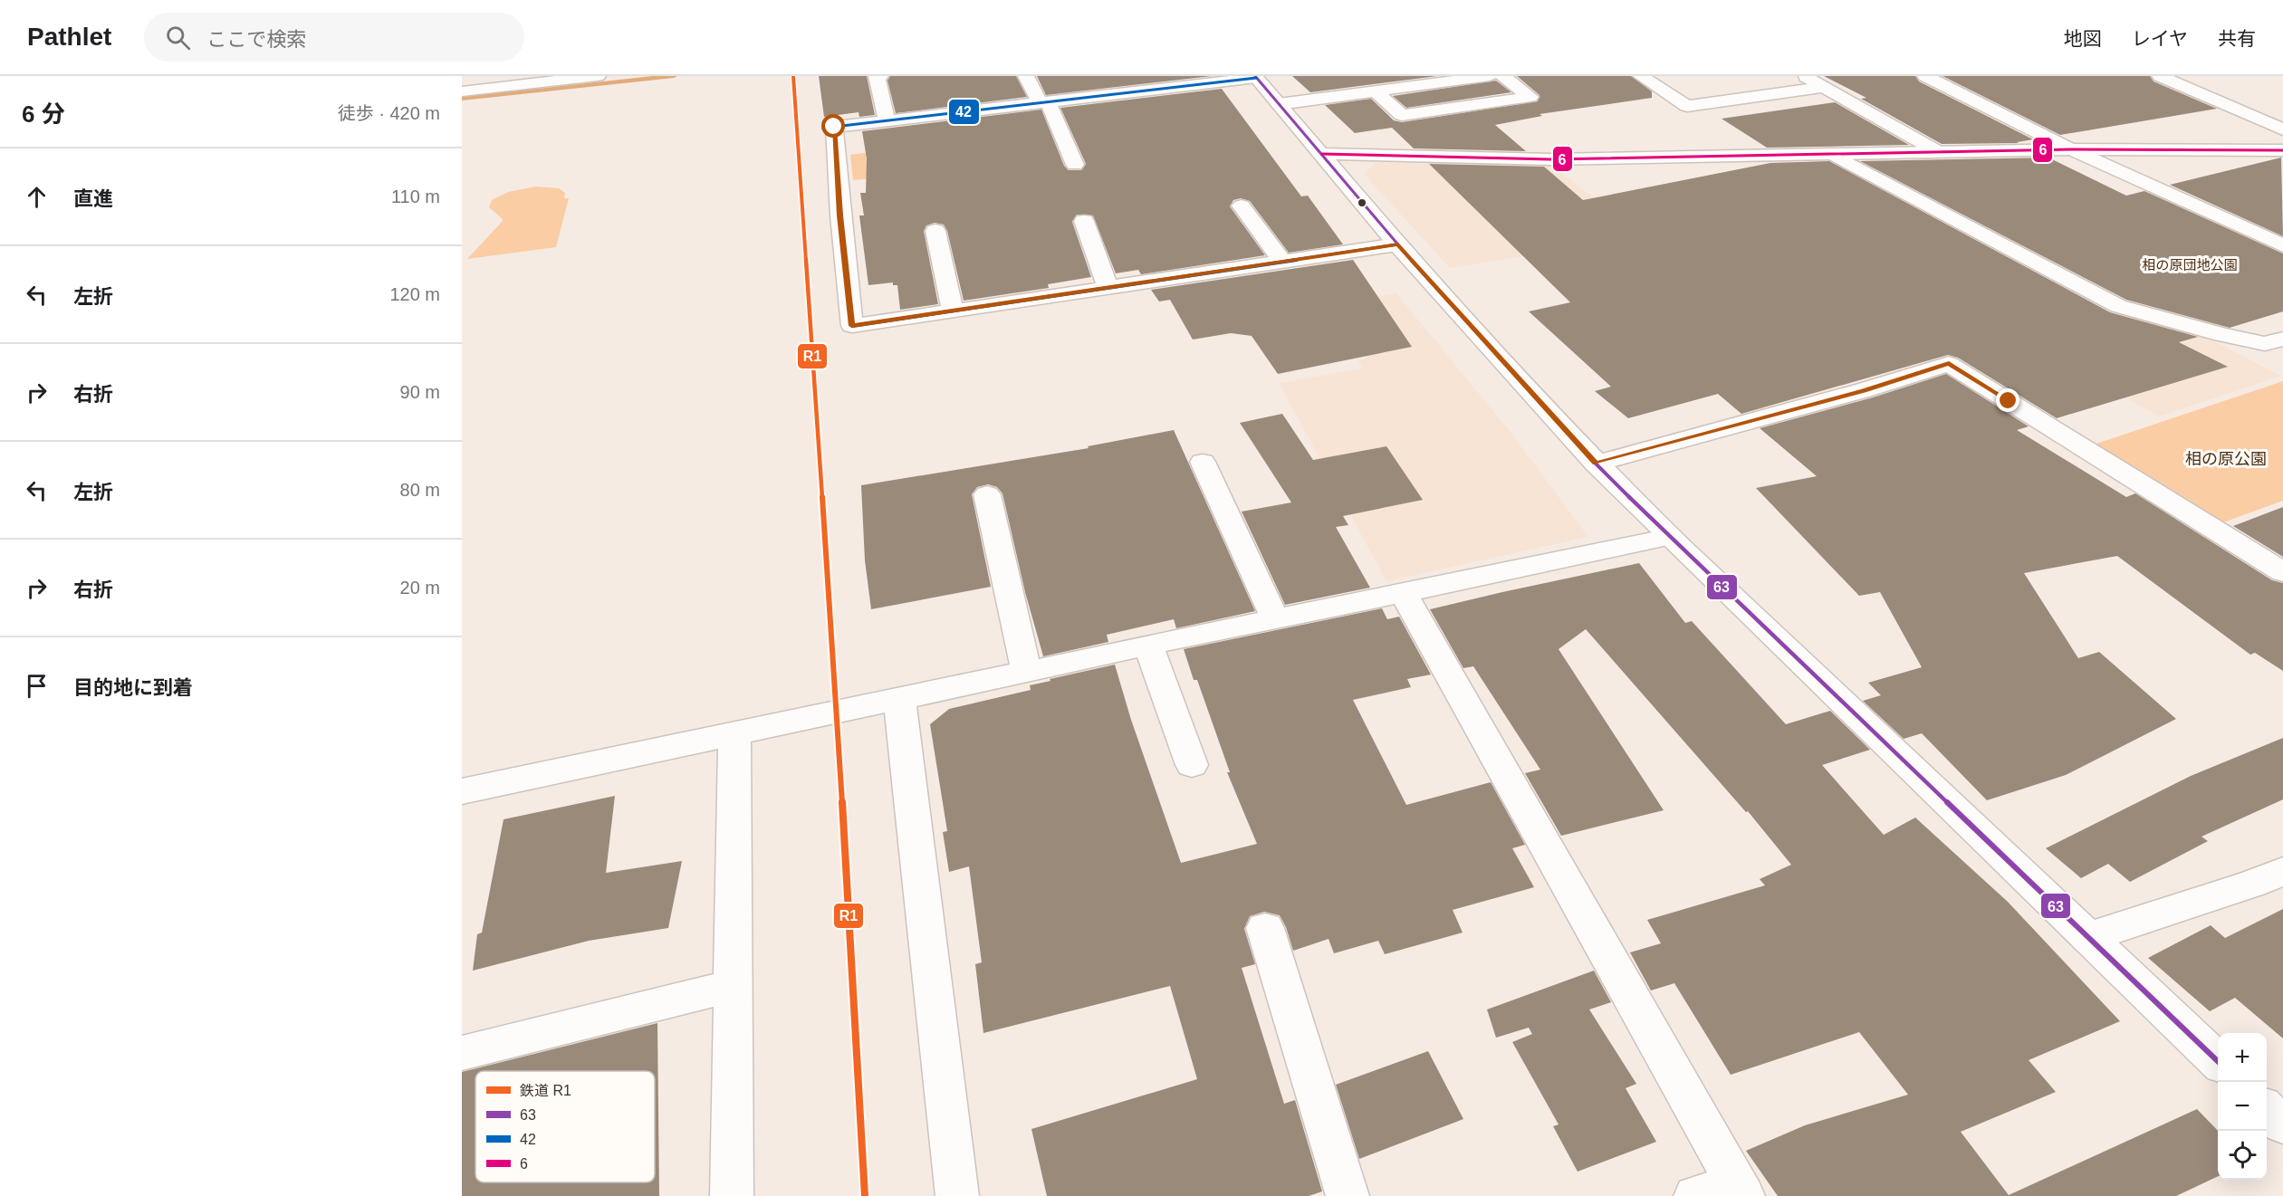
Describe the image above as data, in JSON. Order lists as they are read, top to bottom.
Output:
{
  "parks": ["相の原団地公園", "相の原公園"],
  "lines": [
    "rail line R1",
    "transit line 63",
    "transit line 42",
    "transit line 6"
  ],
  "legend": [
    "鉄道 R1",
    "63",
    "42",
    "6"
  ],
  "page": {
    "header": "Pathlet",
    "search": "ここで検索",
    "nav": ["地図", "レイヤ", "共有"],
    "heading": ["6 分", "徒歩 · 420 m"],
    "list": [
      ["直進", "110 m"],
      ["左折", "120 m"],
      ["右折", "90 m"],
      ["左折", "80 m"],
      ["右折", "20 m"],
      "目的地に到着"
    ],
    "map_buttons": ["+", "−"]
  }
}
